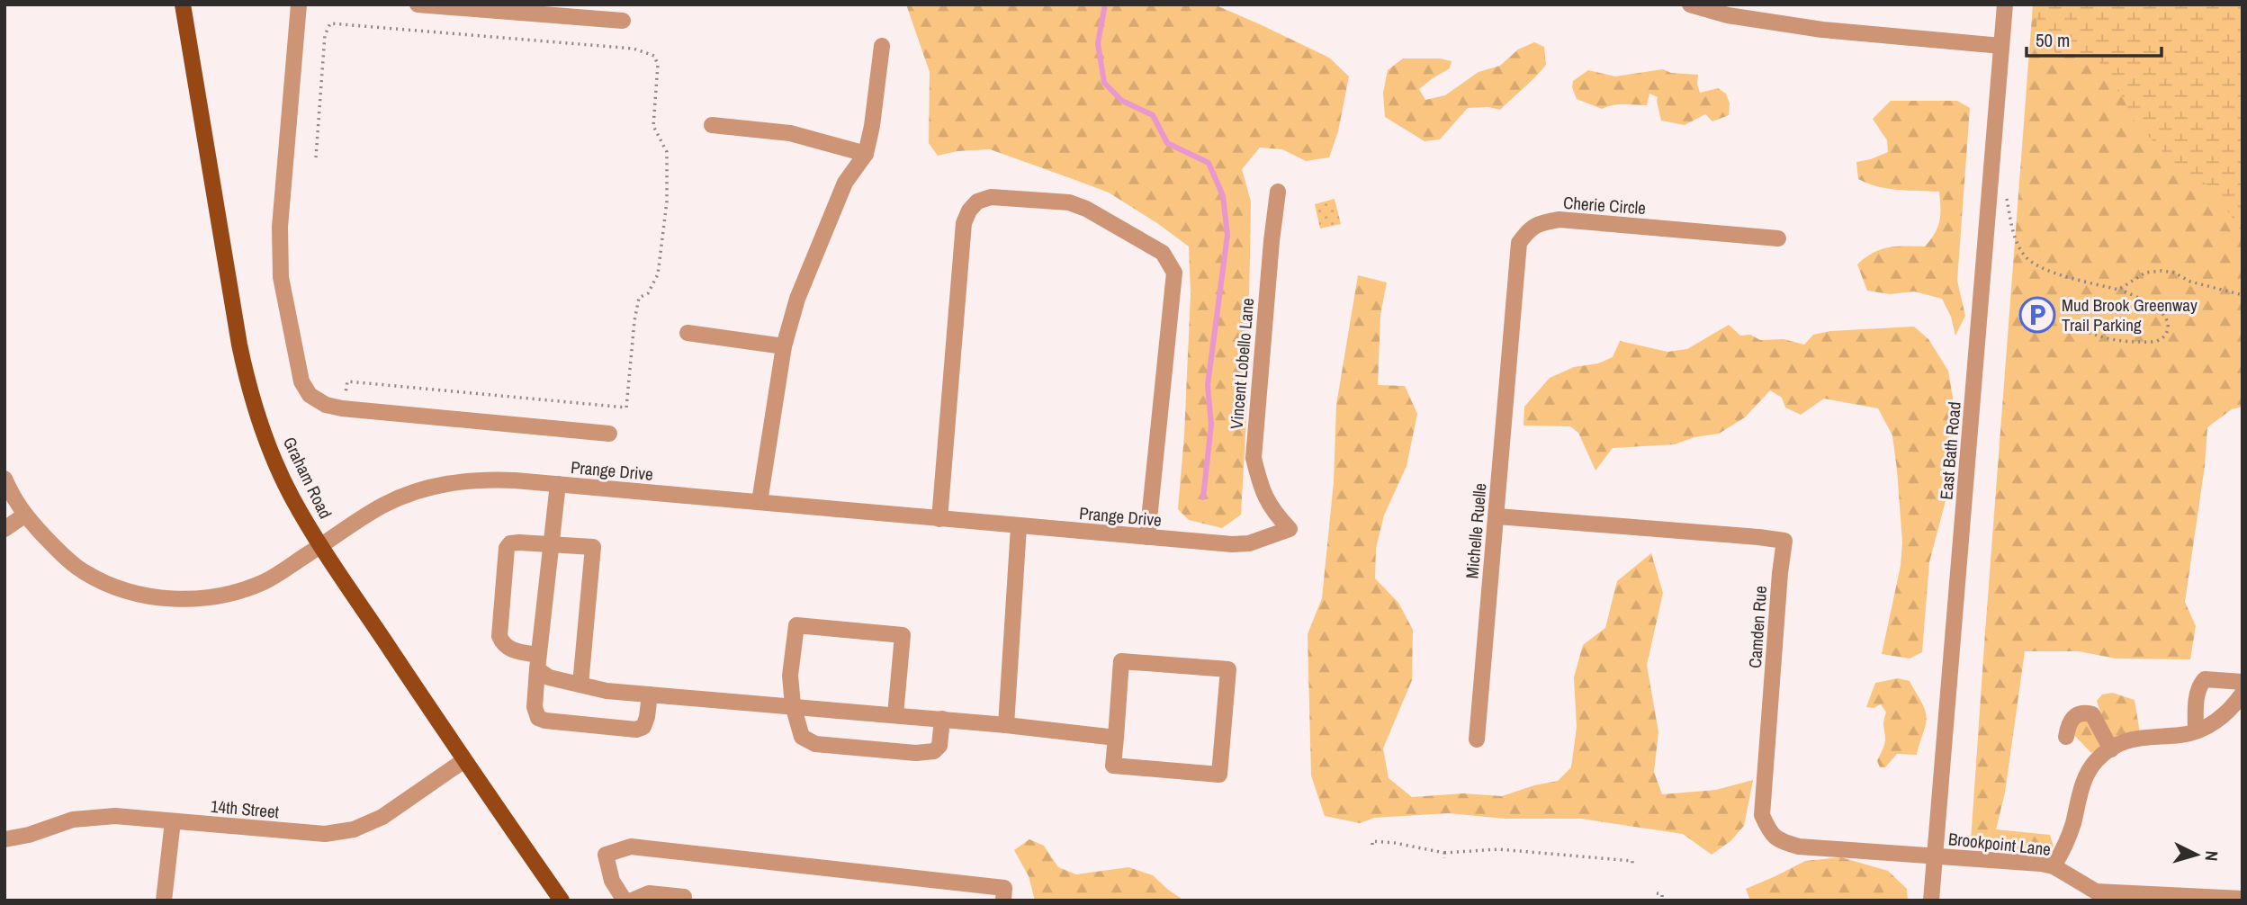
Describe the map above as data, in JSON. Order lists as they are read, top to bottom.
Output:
{
  "streets": {
    "main road": ["Graham Road"],
    "street": [
      "Cherie Circle",
      "Vincent Lobello Lane",
      "East Bath Road",
      "Prange Drive",
      "Michelle Ruelle",
      "Camden Rue",
      "14th Street",
      "Brookpoint Lane"
    ]
  },
  "crossings": [
    ["Cherie Circle", "Michelle Ruelle"],
    ["Vincent Lobello Lane", "Prange Drive"],
    ["East Bath Road", "Camden Rue"],
    ["East Bath Road", "Brookpoint Lane"],
    ["Prange Drive", "Graham Road"],
    ["Graham Road", "14th Street"],
    ["Michelle Ruelle", "Camden Rue"],
    ["Camden Rue", "Brookpoint Lane"]
  ],
  "places": {
    "parking": ["Mud Brook Greenway Trail Parking"]
  },
  "scale_bar": "50 m",
  "north": "right"
}
